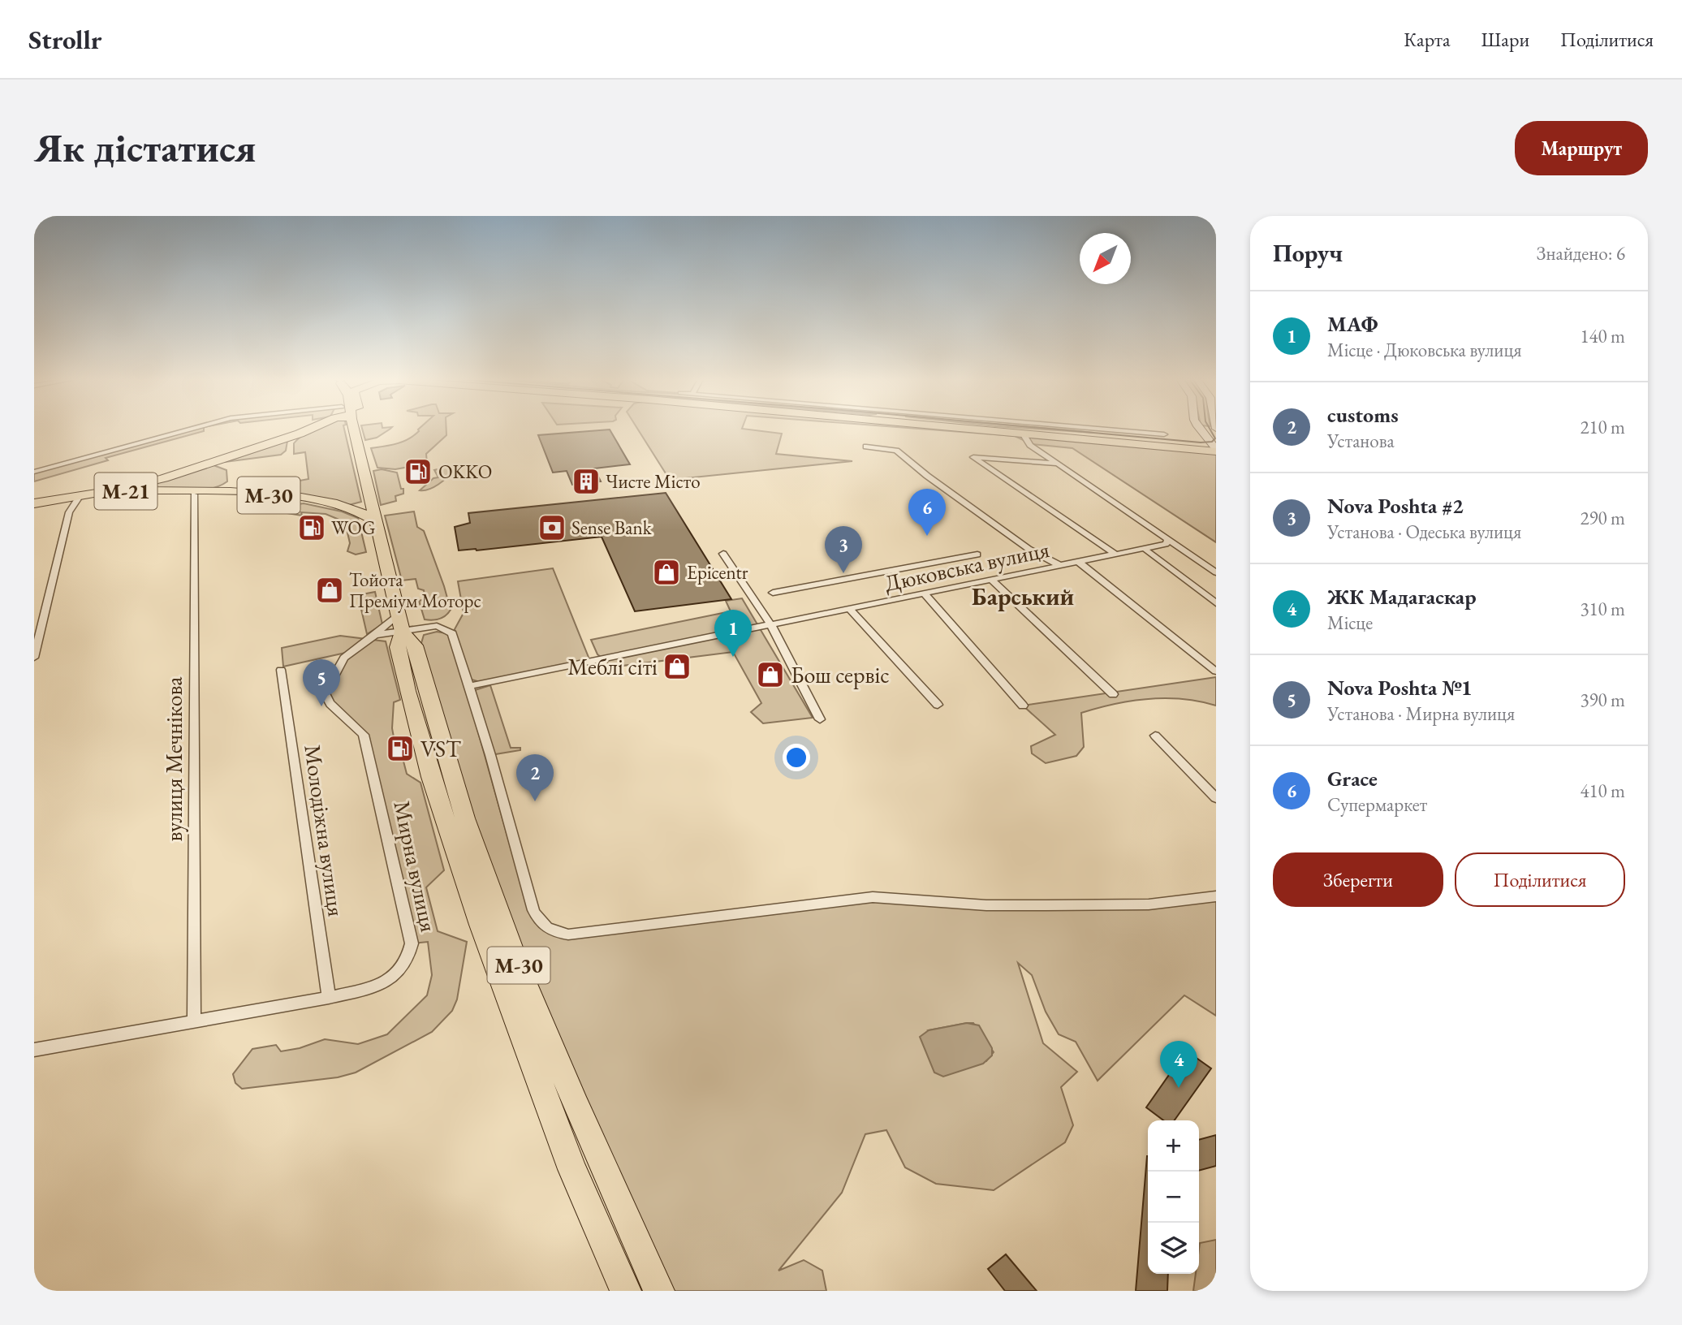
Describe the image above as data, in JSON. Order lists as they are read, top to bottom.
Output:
{
  "streets": {
    "highway": ["М-21", "М-30"],
    "street": [
      "Дюковська вулиця",
      "вулиця Мечнікова",
      "Молодіжна вулиця",
      "Мирна вулиця"
    ]
  },
  "crossings": [
    ["М-21", "М-30"],
    ["М-21", "вулиця Мечнікова"],
    ["вулиця Мечнікова", "Мирна вулиця"],
    ["Молодіжна вулиця", "Мирна вулиця"]
  ],
  "districts": ["Барський"],
  "places": {
    "fuel station": ["OKKO", "WOG", "VST"],
    "building": ["Чисте Місто"],
    "bank": ["Sense Bank"],
    "shop": [
      "Epicentr",
      "Тойота Преміум Моторс",
      "Меблі сіті",
      "Бош сервіс"
    ]
  },
  "north": "bottom left",
  "page": {
    "header": "Strollr",
    "nav": ["Карта", "Шари", "Поділитися"],
    "buttons": [
      "Маршрут",
      ["Зберегти", "Поділитися"]
    ],
    "title": "Як дістатися",
    "heading": ["Поруч", "Знайдено: 6"],
    "list": [
      {
        "mark": "1",
        "name": "МАФ",
        "note": "Місце · Дюковська вулиця",
        "value": "140 m"
      },
      {
        "mark": "2",
        "name": "customs",
        "note": "Установа",
        "value": "210 m"
      },
      {
        "mark": "3",
        "name": "Nova Poshta #2",
        "note": "Установа · Одеська вулиця",
        "value": "290 m"
      },
      {
        "mark": "4",
        "name": "ЖК Мадагаскар",
        "note": "Місце",
        "value": "310 m"
      },
      {
        "mark": "5",
        "name": "Nova Poshta №1",
        "note": "Установа · Мирна вулиця",
        "value": "390 m"
      },
      {
        "mark": "6",
        "name": "Grace",
        "note": "Супермаркет",
        "value": "410 m"
      }
    ],
    "pins": [
      "6",
      "3",
      "1",
      "5",
      "2",
      "4"
    ],
    "map_buttons": ["+", "−"]
  }
}
